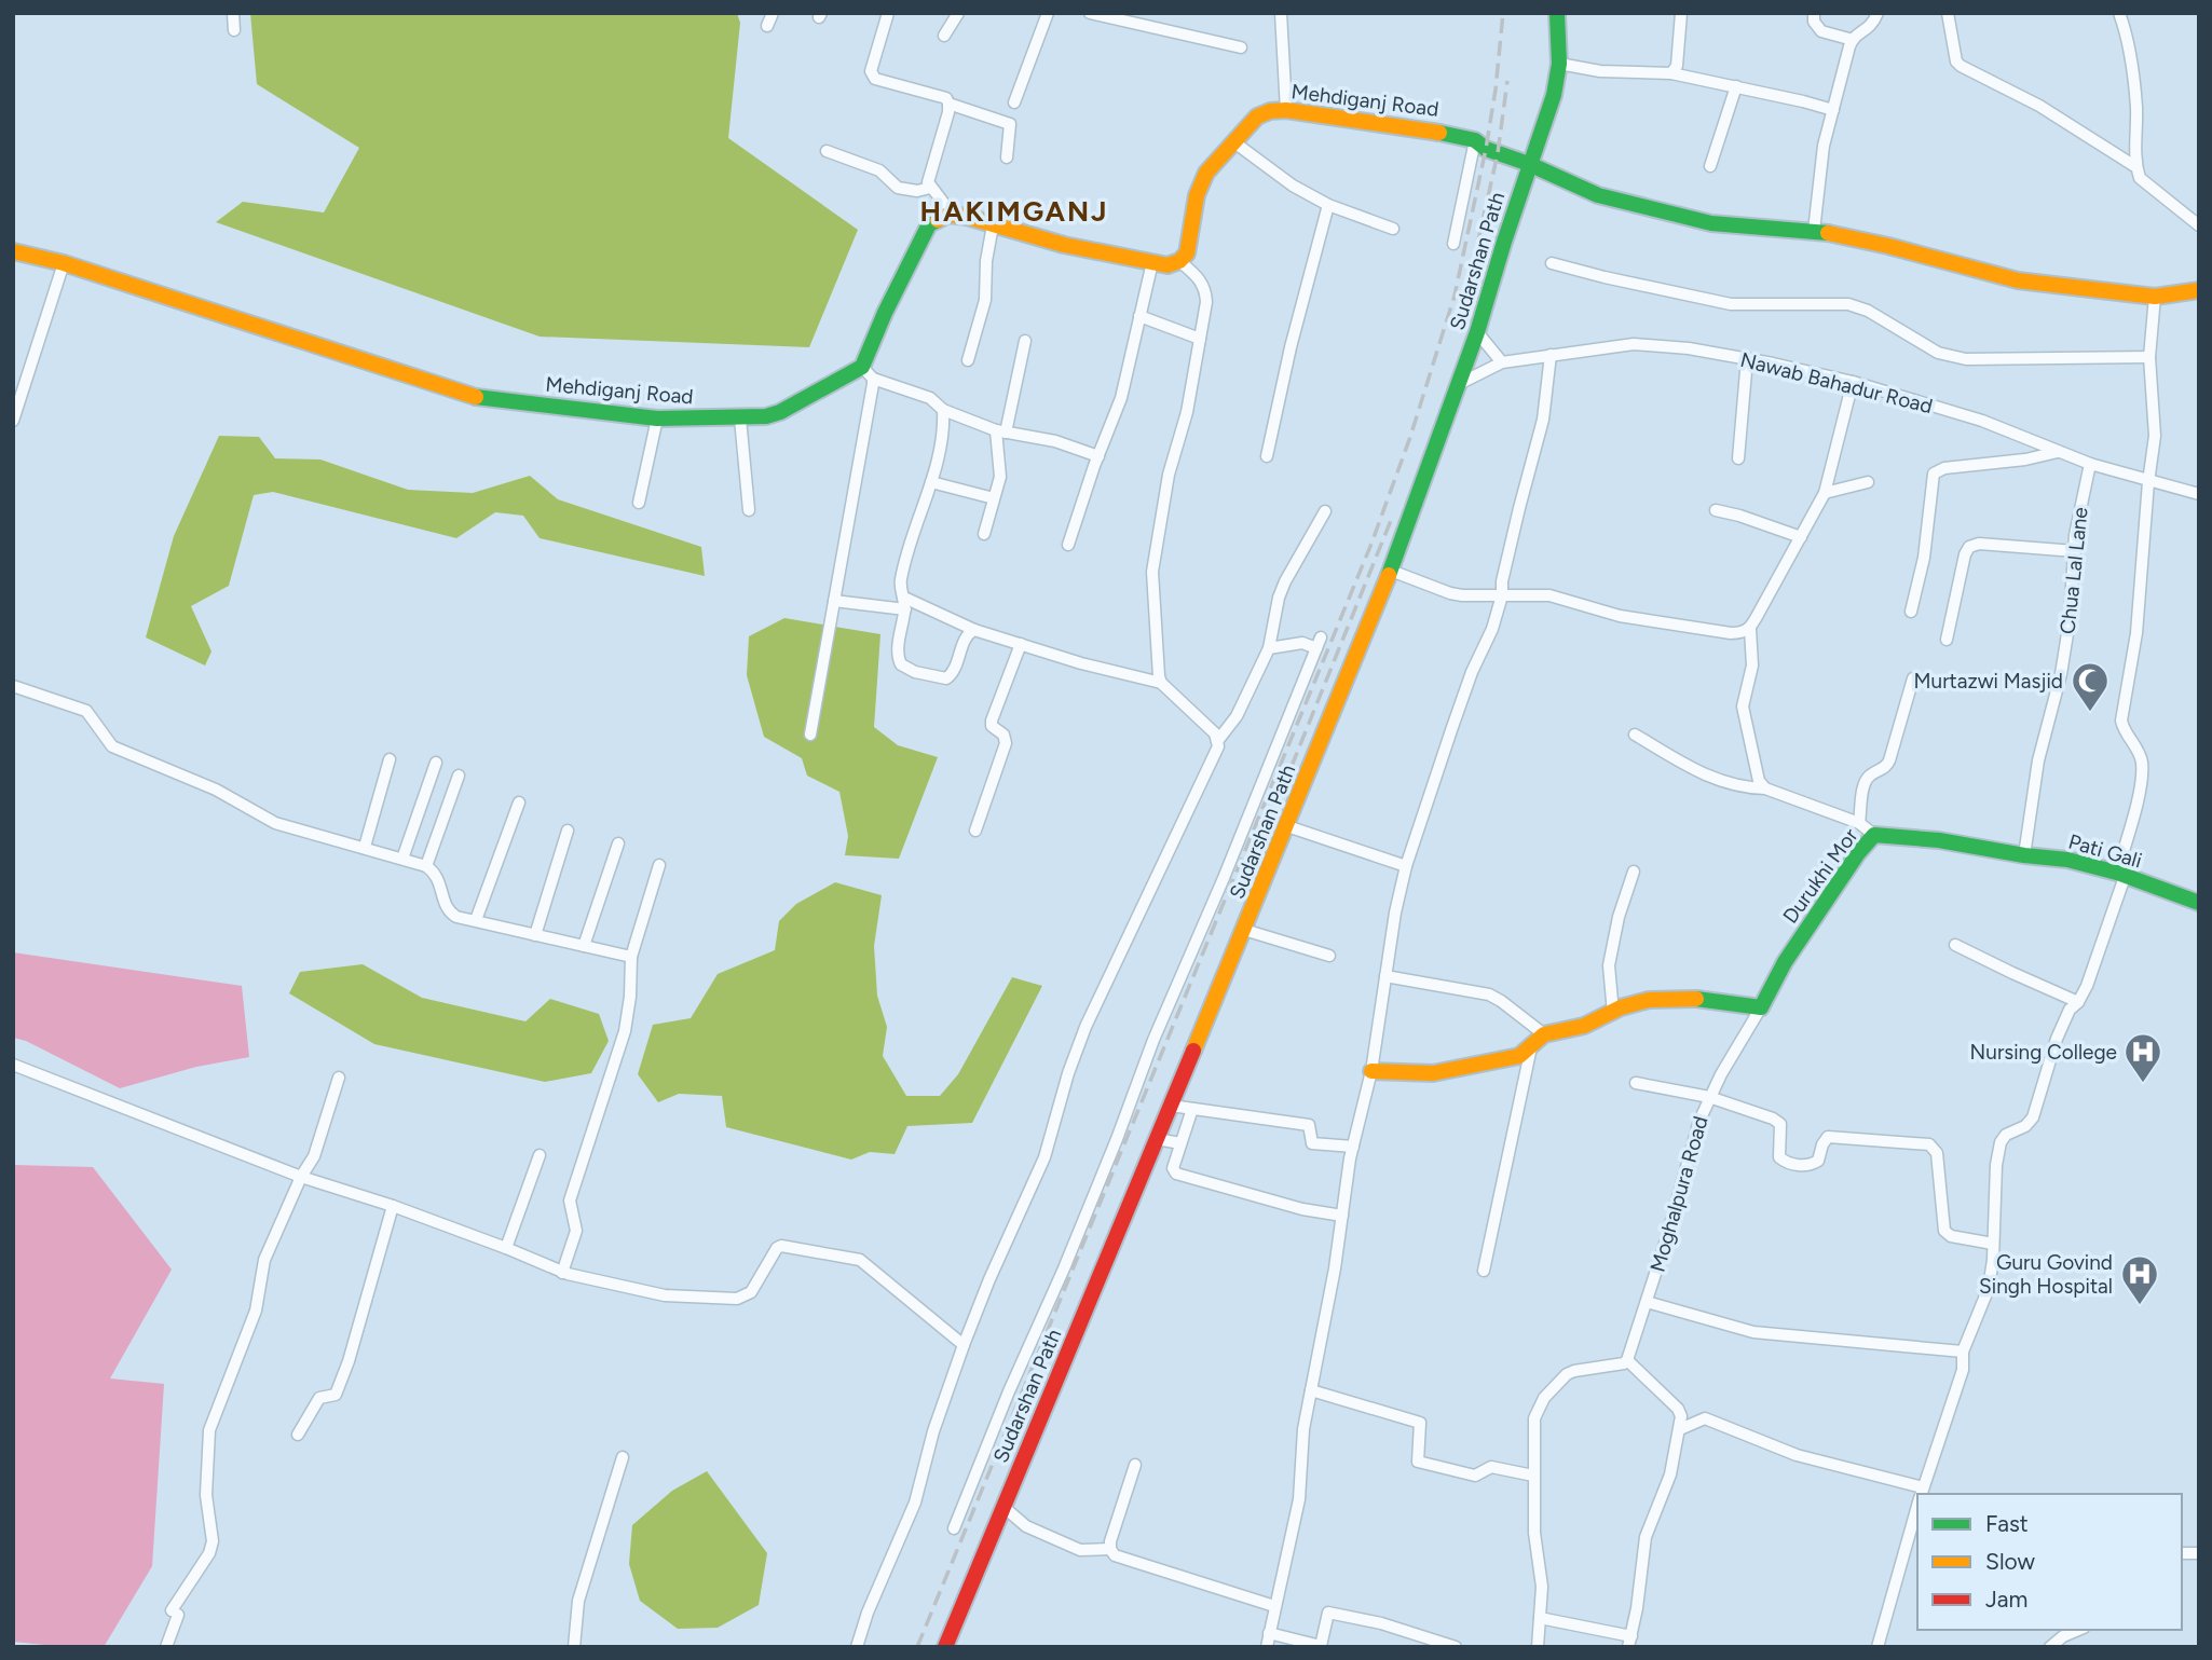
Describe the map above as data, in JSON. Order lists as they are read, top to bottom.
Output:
{
  "streets": {
    "street": [
      "Mehdiganj Road",
      "Sudarshan Path",
      "Nawab Bahadur Road",
      "Chua Lal Lane",
      "Pati Gali",
      "Durukhi Mor",
      "Moghalpura Road"
    ]
  },
  "crossings": [
    ["Mehdiganj Road", "Sudarshan Path"],
    ["Sudarshan Path", "Nawab Bahadur Road"],
    ["Nawab Bahadur Road", "Chua Lal Lane"],
    ["Chua Lal Lane", "Pati Gali"],
    ["Pati Gali", "Durukhi Mor"],
    ["Durukhi Mor", "Moghalpura Road"]
  ],
  "districts": ["HAKIMGANJ"],
  "places": {
    "mosque": ["Murtazwi Masjid"],
    "hospital": ["Nursing College", "Guru Govind Singh Hospital"]
  },
  "legend": ["Fast", "Slow", "Jam"]
}
